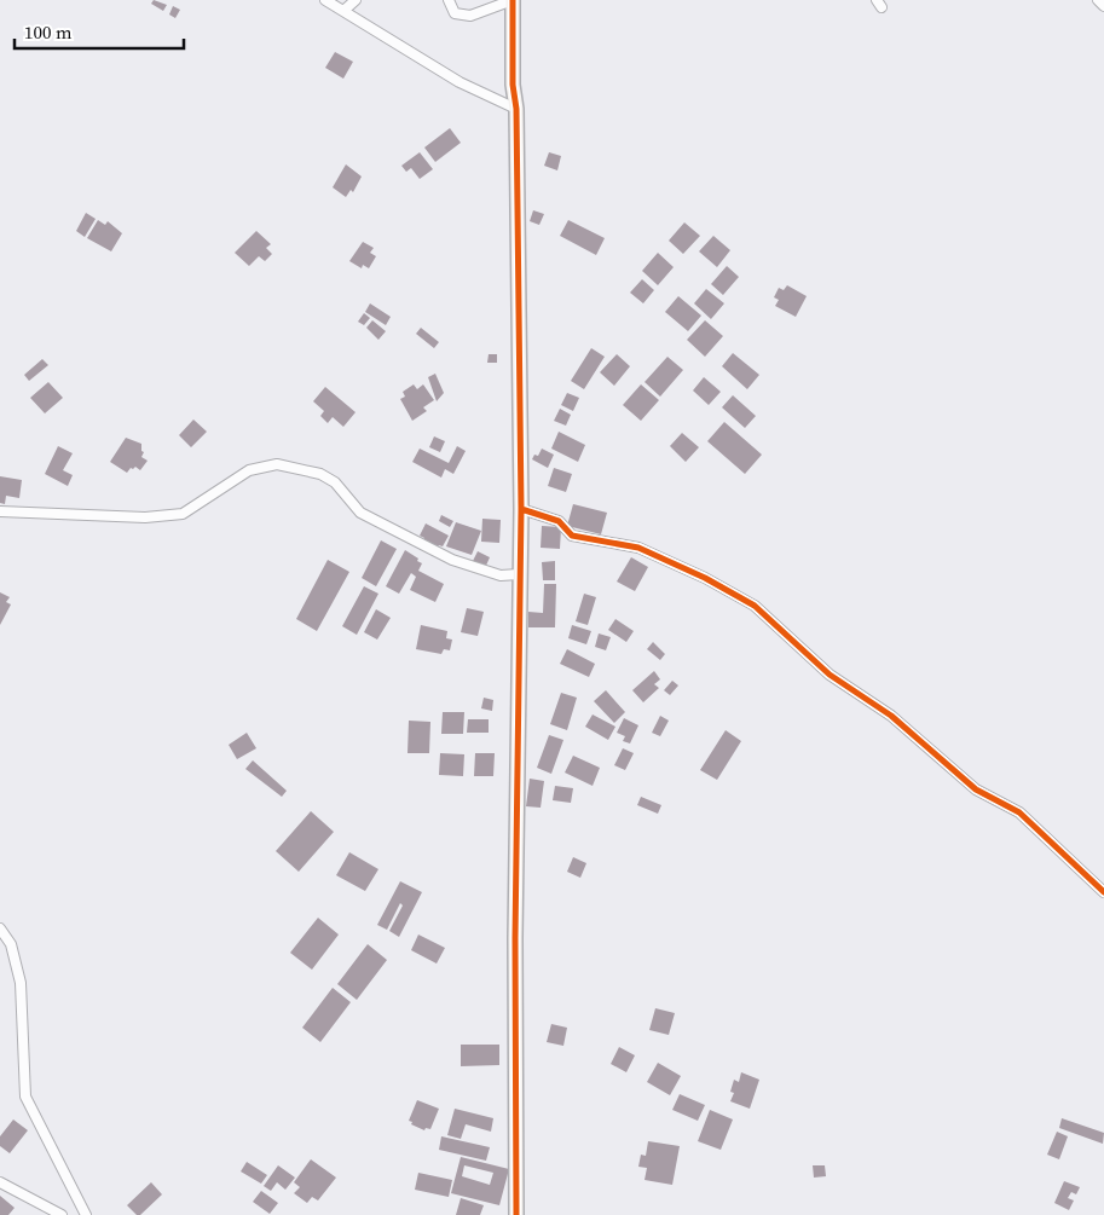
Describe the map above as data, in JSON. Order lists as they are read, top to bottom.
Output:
{
  "scale_bar": "100 m"
}
